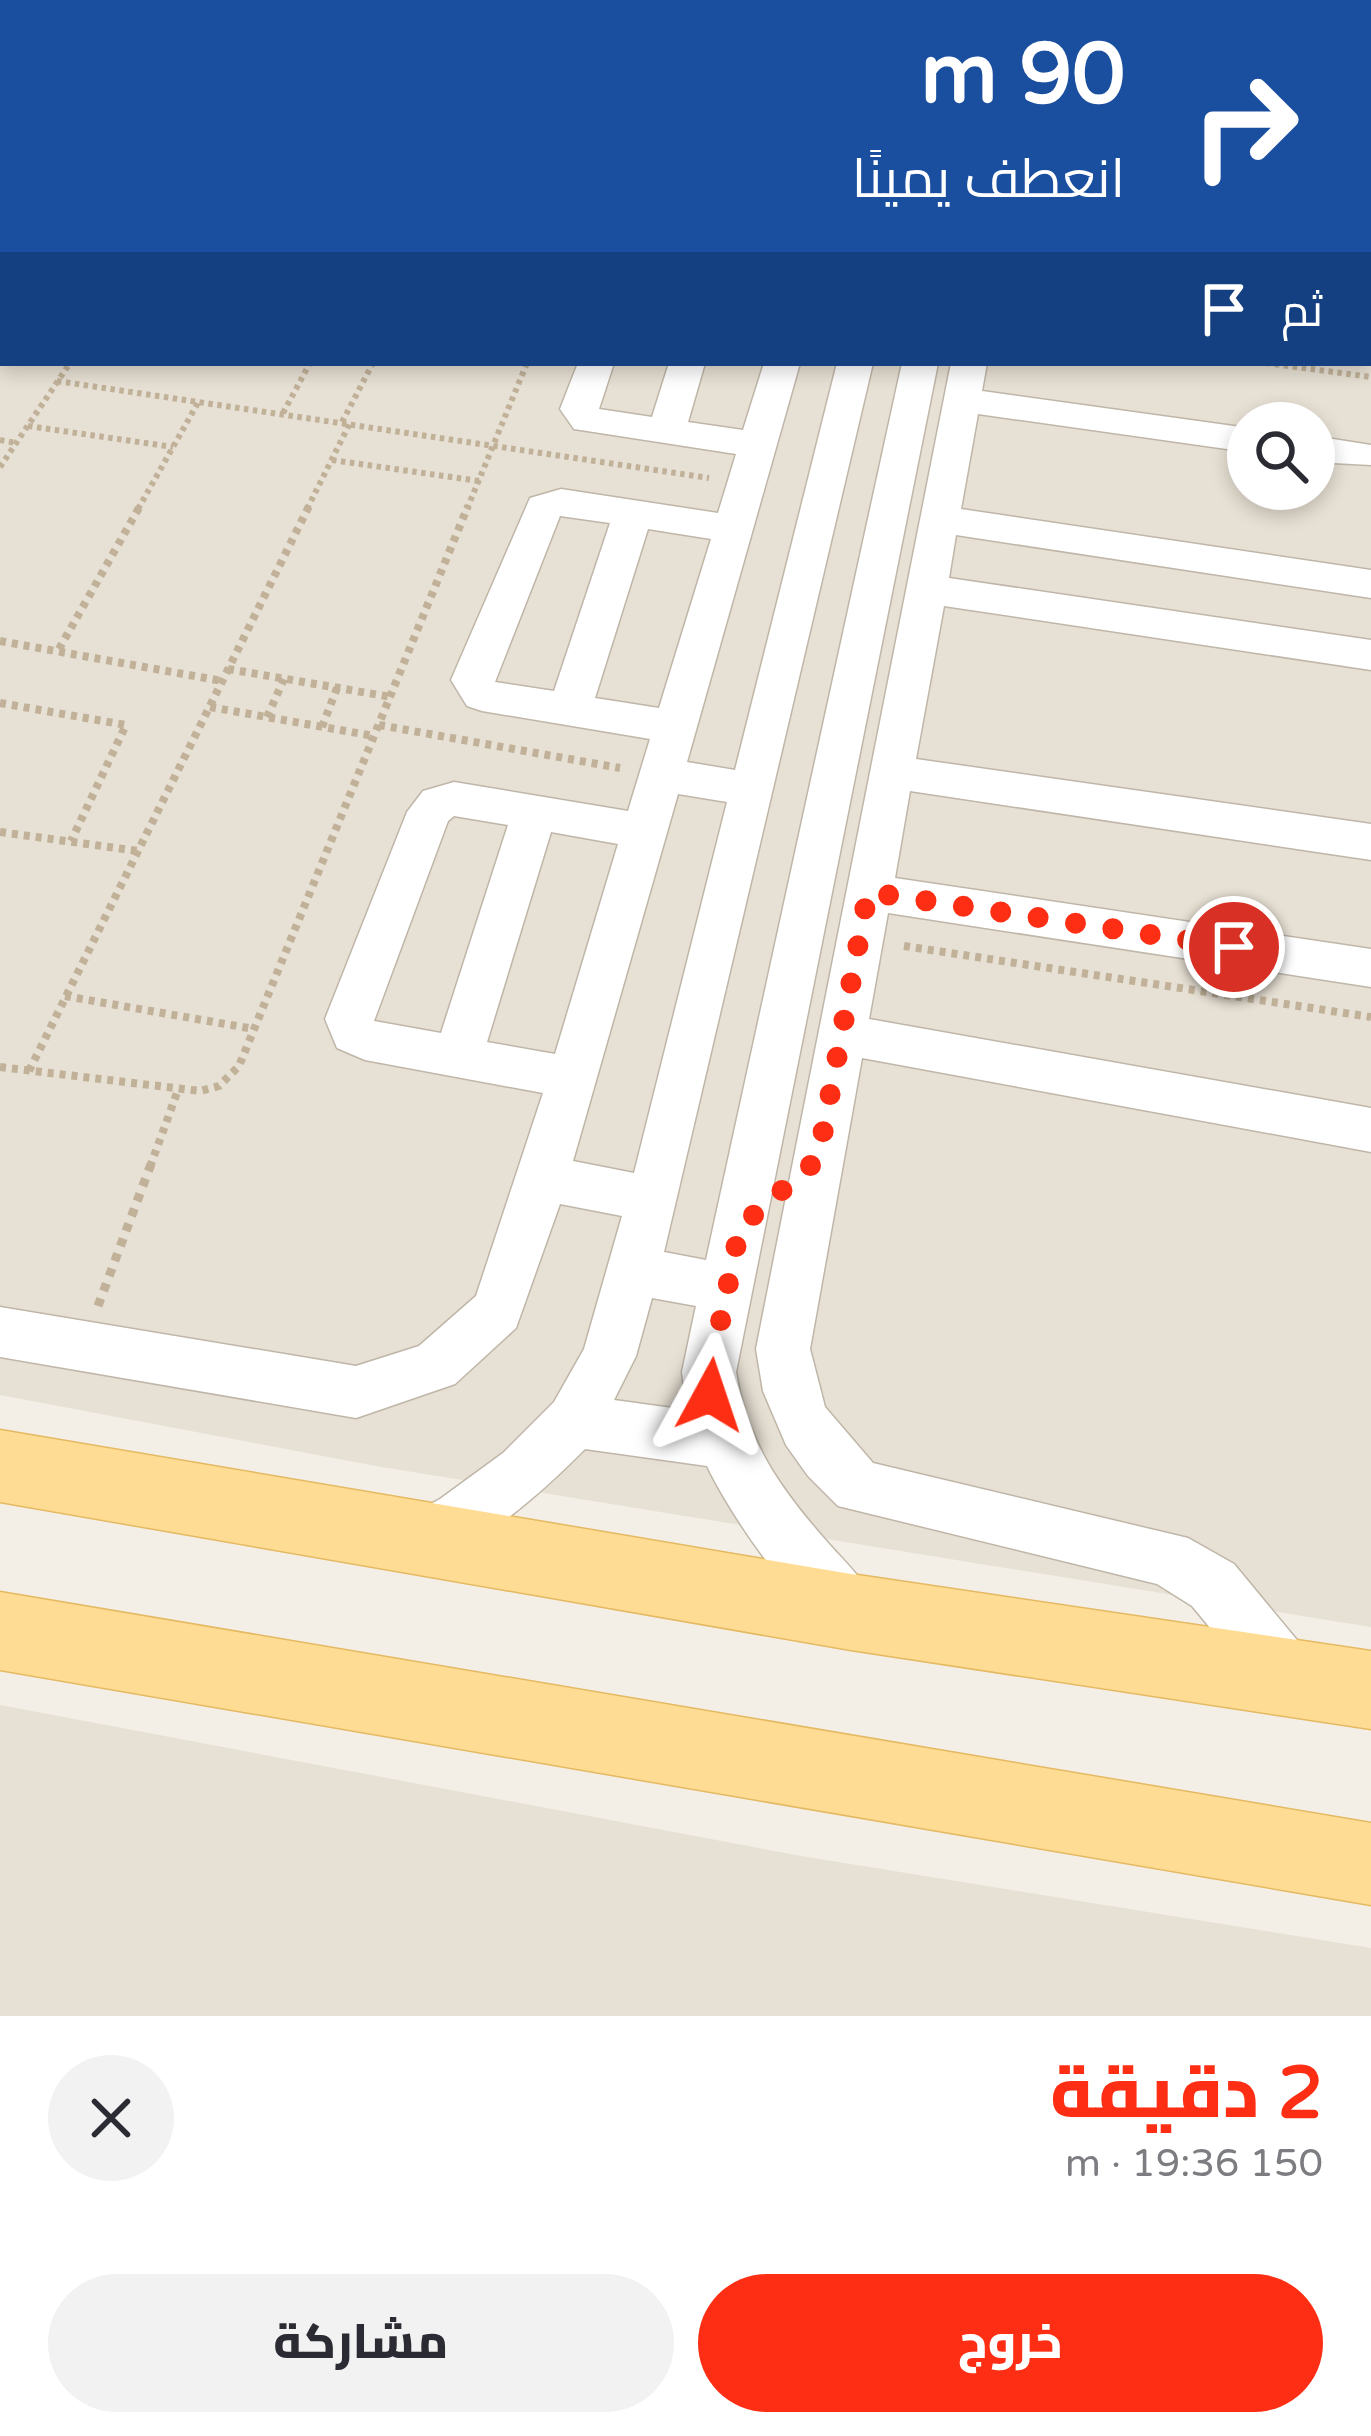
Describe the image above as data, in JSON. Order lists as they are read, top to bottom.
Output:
{
  "page": {
    "turn": ["90 m", "انعطف يمينًا"],
    "then": "ثم",
    "heading": ["2 دقيقة", "150 m · 19:36"],
    "buttons": ["خروج", "مشاركة"]
  }
}
